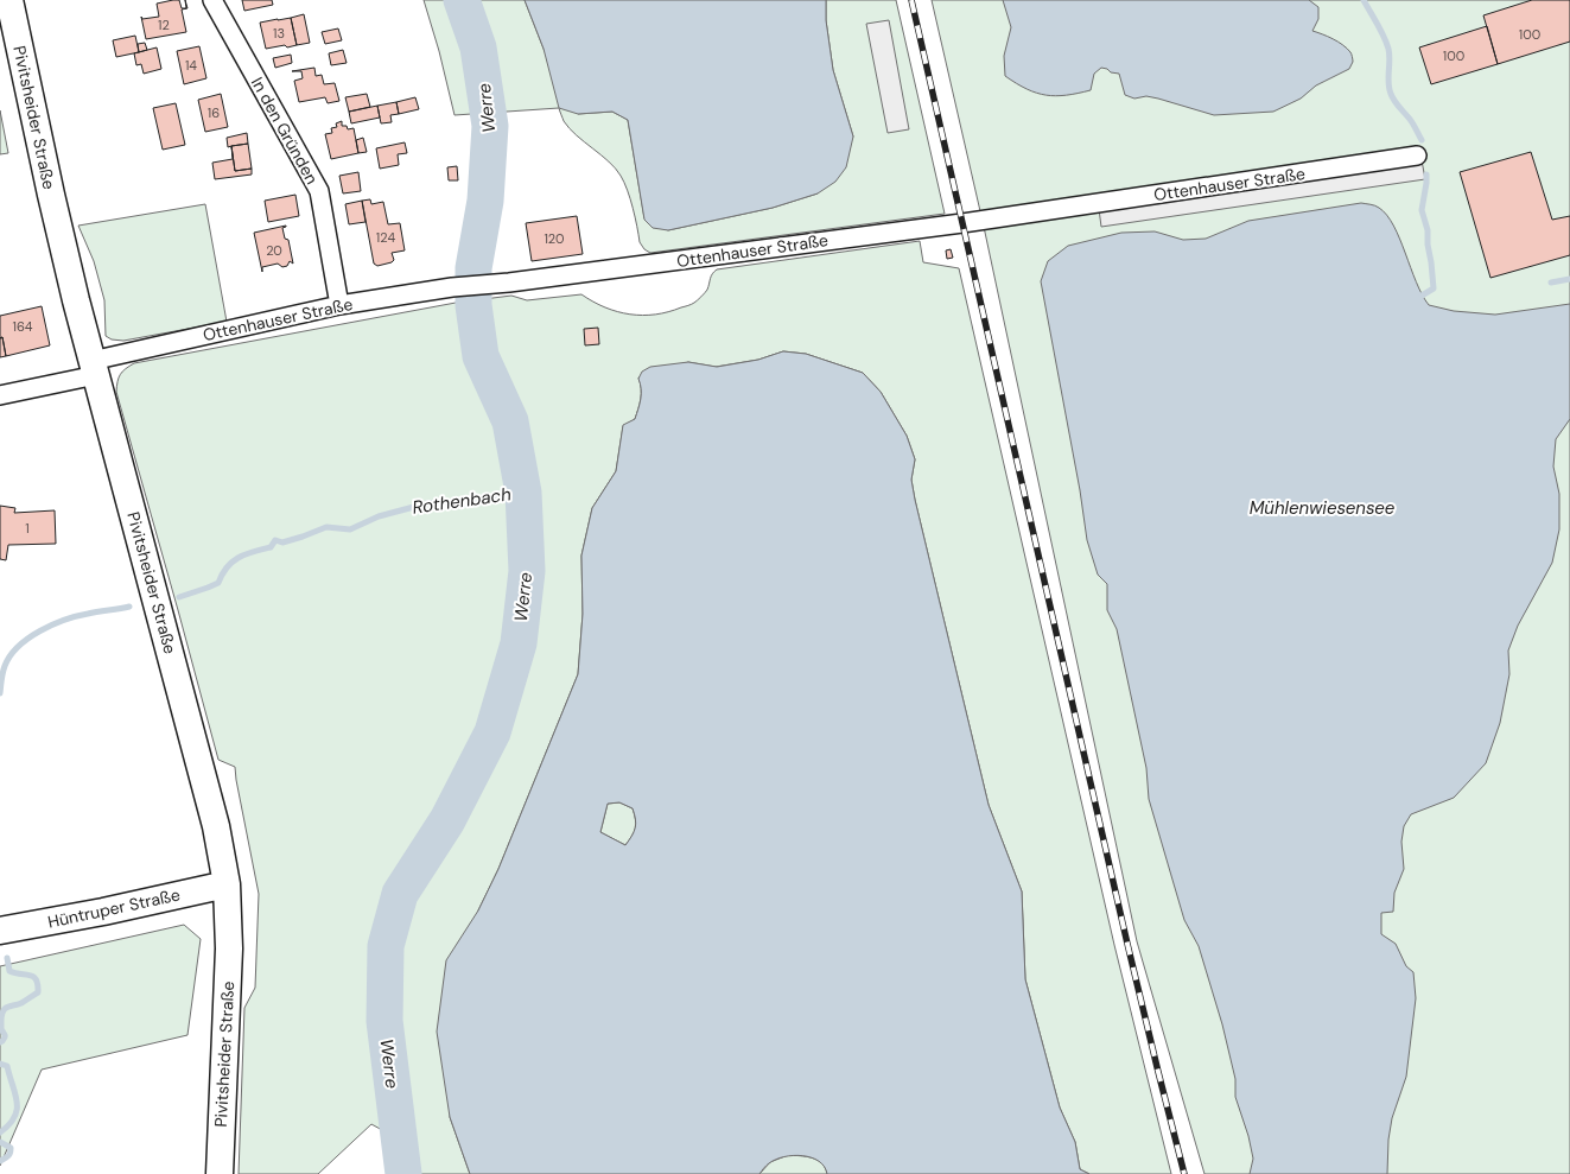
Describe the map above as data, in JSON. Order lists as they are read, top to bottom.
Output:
{
  "streets": {
    "main road": ["Pivitsheider Straße", "Hüntruper Straße"],
    "street": ["In den Gründen", "Ottenhauser Straße"]
  },
  "crossings": [
    ["Pivitsheider Straße", "Ottenhauser Straße"],
    ["Pivitsheider Straße", "Hüntruper Straße"],
    ["In den Gründen", "Ottenhauser Straße"]
  ],
  "water": ["Werre", "Rothenbach", "Mühlenwiesensee"],
  "house_numbers": [
    "12",
    "13",
    "100",
    "100",
    "14",
    "16",
    "124",
    "120",
    "20",
    "164",
    "1"
  ]
}
